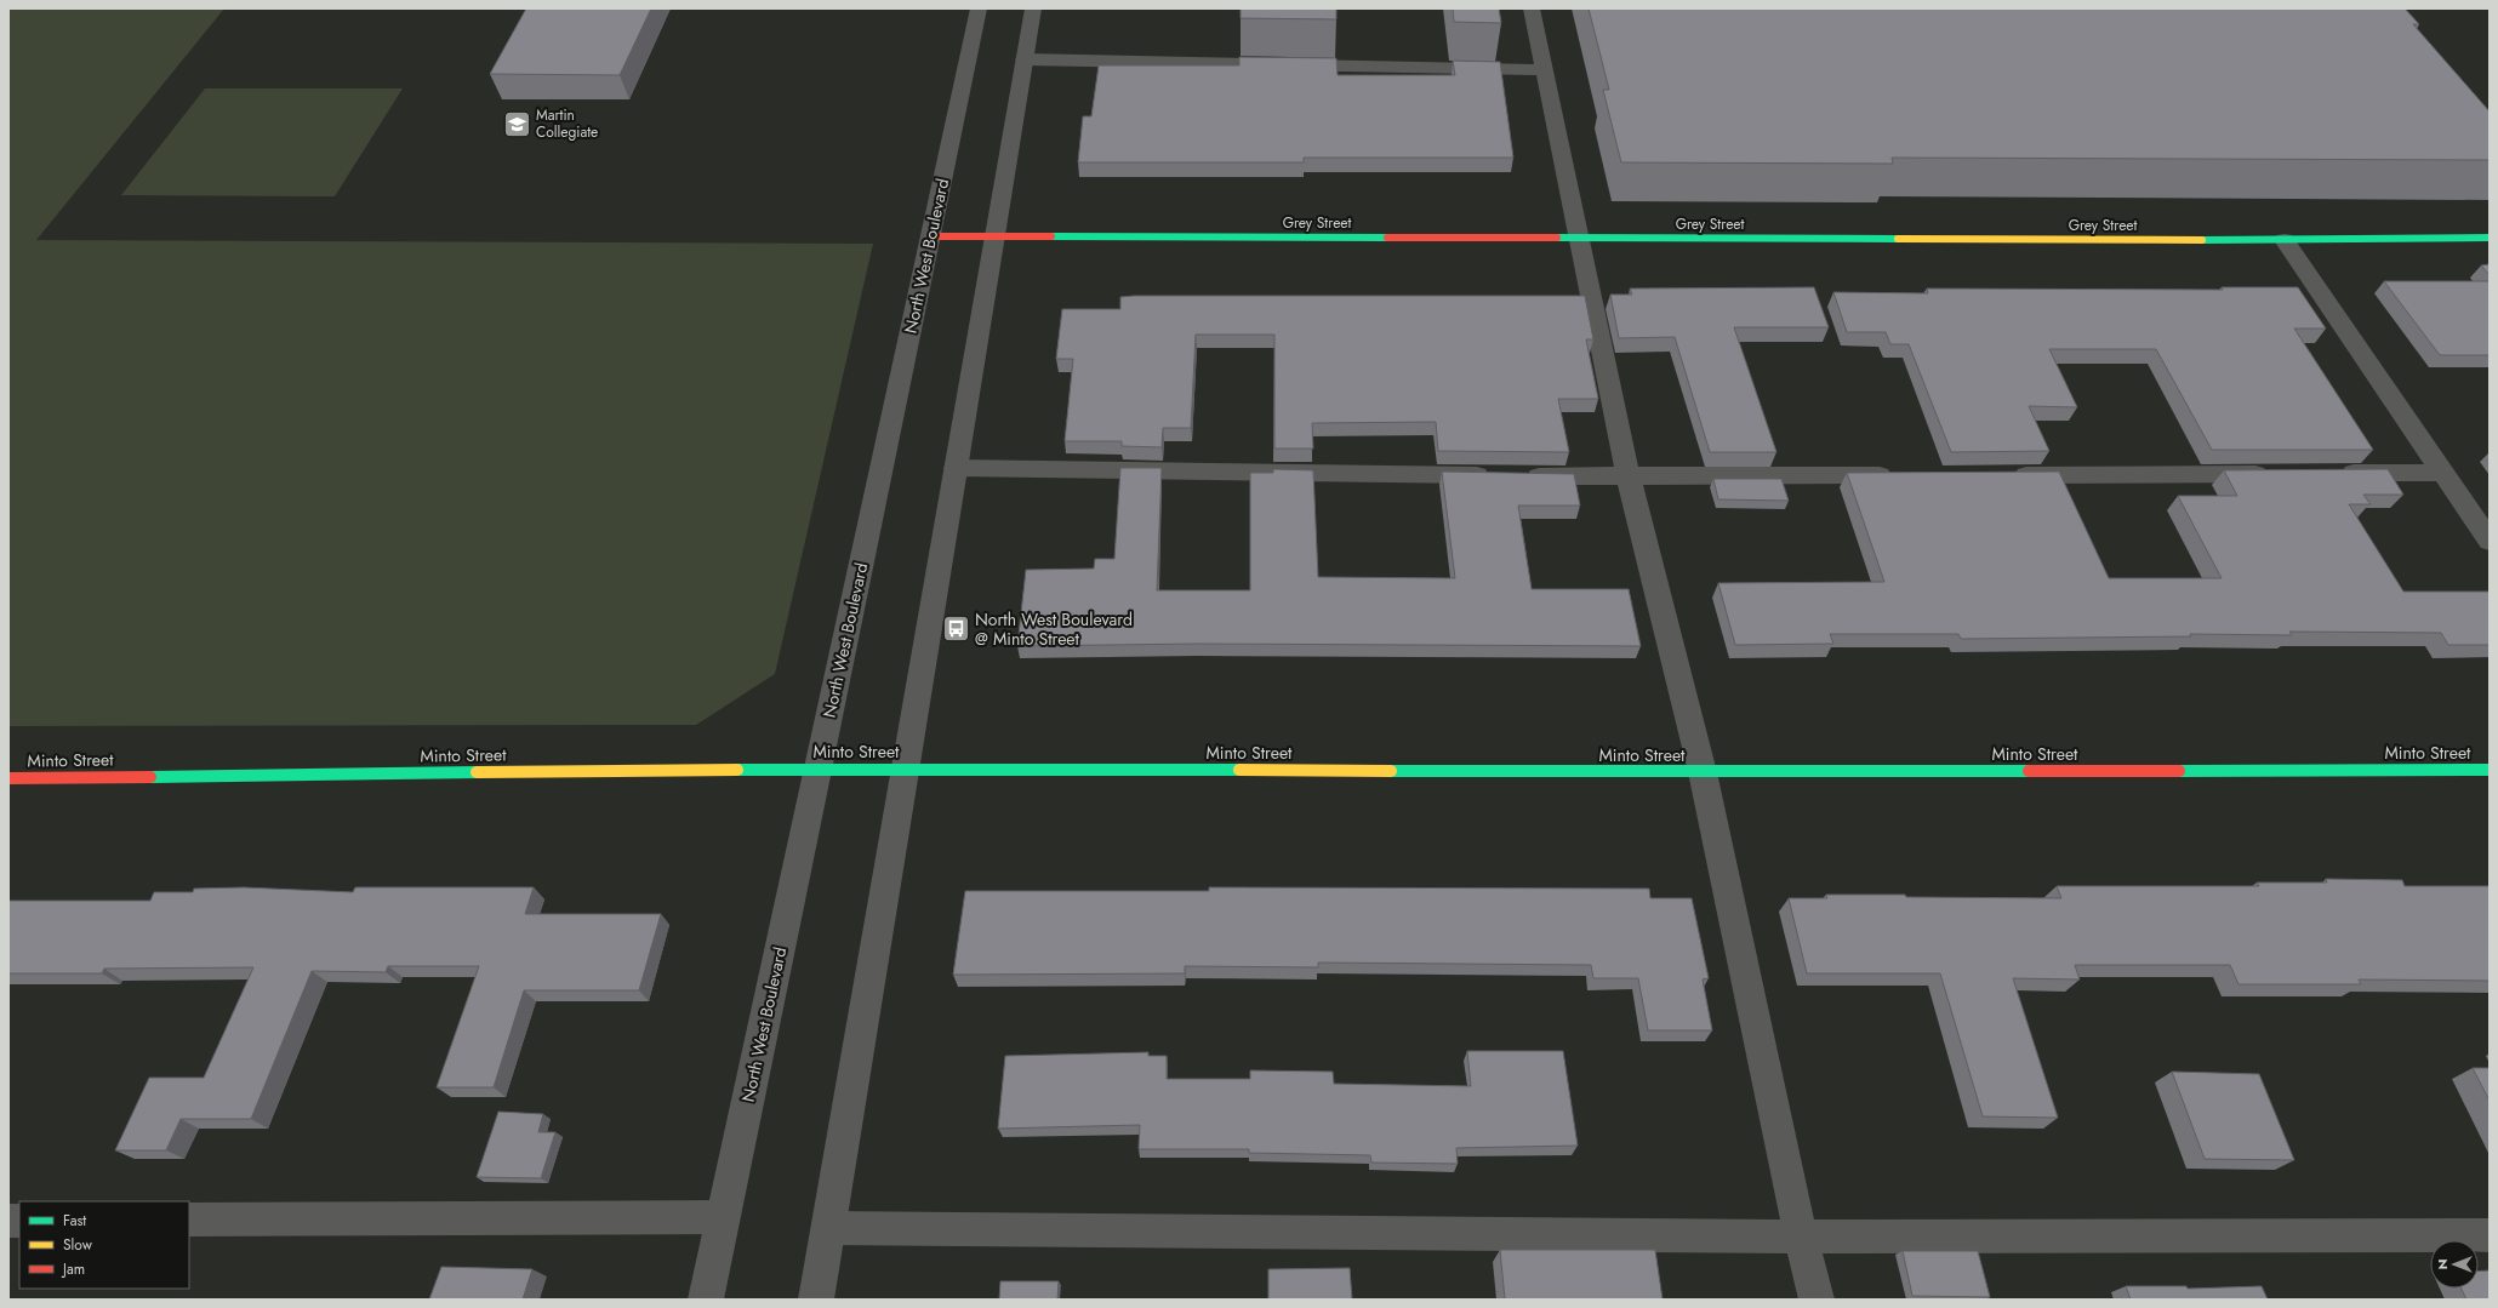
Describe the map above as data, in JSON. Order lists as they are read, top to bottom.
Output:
{
  "streets": {
    "street": ["Grey Street", "North West Boulevard", "Minto Street"]
  },
  "crossings": [
    ["Grey Street", "North West Boulevard"],
    ["North West Boulevard", "Minto Street"]
  ],
  "places": {
    "school or university": ["Martin Collegiate"],
    "bus stop": ["North West Boulevard @ Minto Street"]
  },
  "legend": ["Fast", "Slow", "Jam"],
  "north": "left"
}
